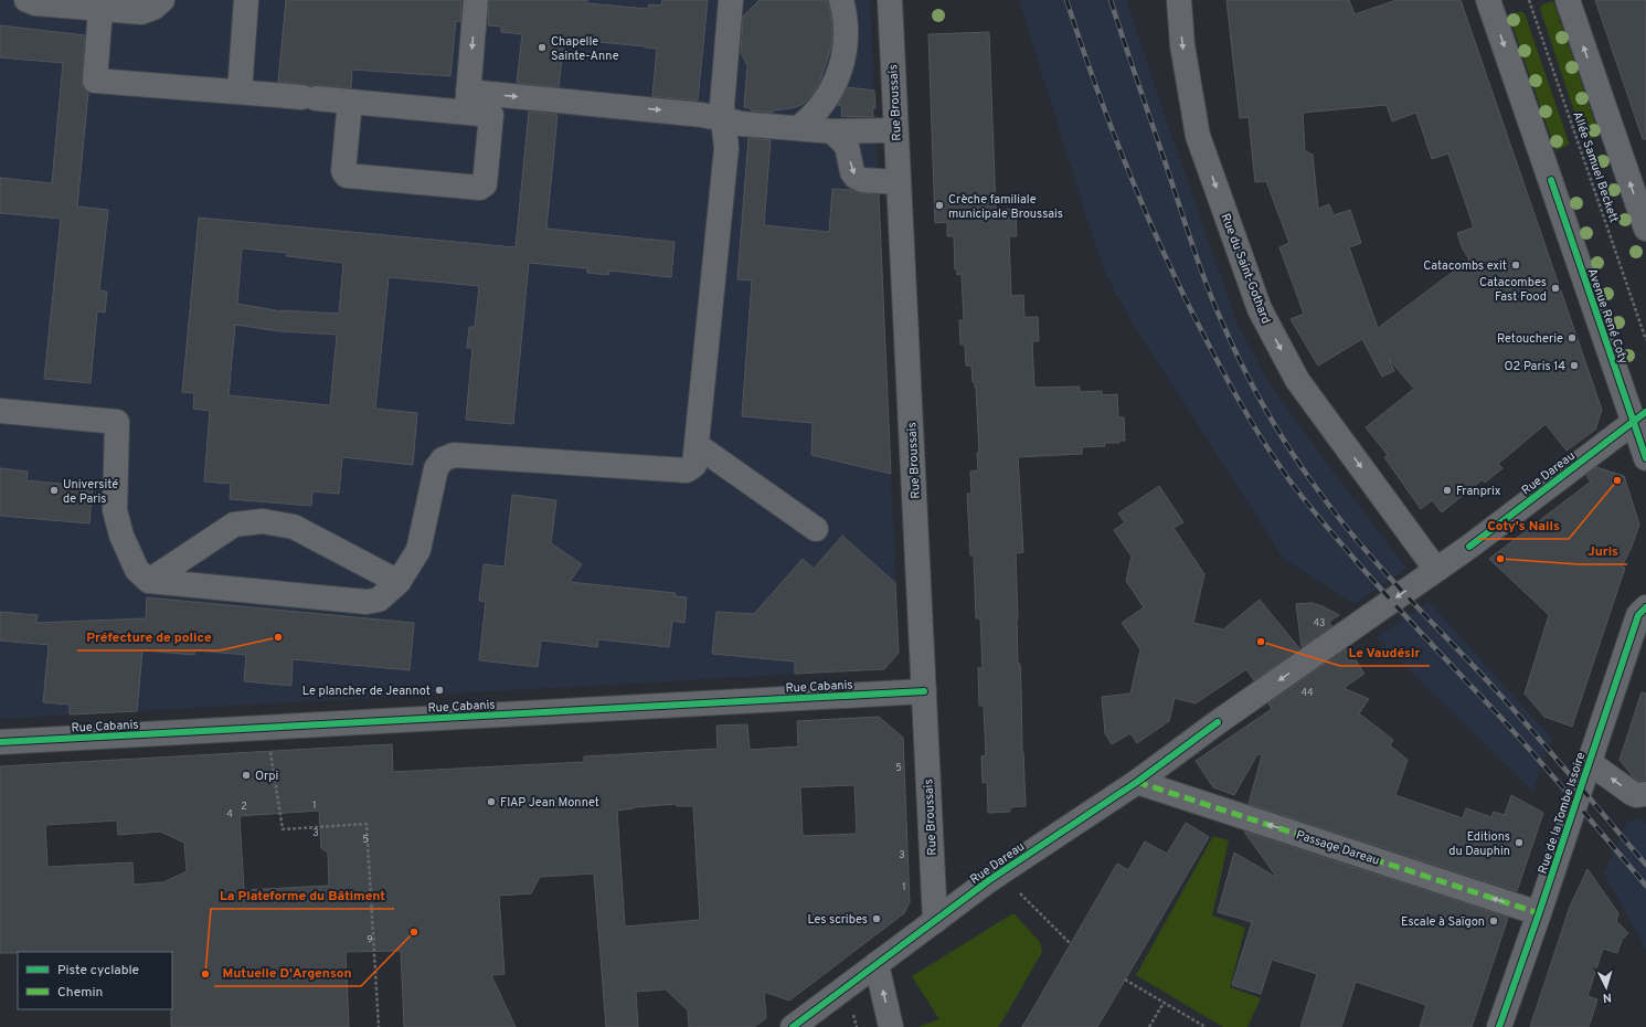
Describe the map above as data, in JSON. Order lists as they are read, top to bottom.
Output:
{
  "streets": {
    "street": [
      "Rue Broussais",
      "Rue du Saint-Gothard",
      "Avenue René Coty",
      "Rue Dareau",
      "Rue Cabanis",
      "Rue de la Tombe Issoire",
      "Passage Dareau"
    ],
    "path": ["Allée Samuel Beckett"]
  },
  "crossings": [
    ["Rue Broussais", "Rue Dareau"],
    ["Rue Broussais", "Rue Cabanis"],
    ["Rue du Saint-Gothard", "Rue Dareau"],
    ["Avenue René Coty", "Rue Dareau"],
    ["Rue Dareau", "Passage Dareau"],
    ["Rue de la Tombe Issoire", "Passage Dareau"]
  ],
  "one_way": ["Rue du Saint-Gothard", "Rue Dareau", "Passage Dareau"],
  "places": [
    "Chapelle Sainte-Anne",
    "Crèche familiale municipale Broussais",
    "Catacombs exit",
    "Catacombes Fast Food",
    "Retoucherie",
    "O2 Paris 14",
    "Coty's Nails",
    "Université de Paris",
    "Franprix",
    "Juris",
    "Préfecture de police",
    "Le Vaudésir",
    "Le plancher de Jeannot",
    "Orpi",
    "FIAP Jean Monnet",
    "Editions du Dauphin",
    "Les scribes",
    "Escale à Saïgon",
    "Mutuelle D'Argenson",
    "La Plateforme du Bâtiment"
  ],
  "house_numbers": [
    "43",
    "44",
    "5",
    "1",
    "2",
    "4",
    "3",
    "5",
    "3",
    "1",
    "9"
  ],
  "legend": ["Piste cyclable", "Chemin"],
  "north": "bottom"
}
